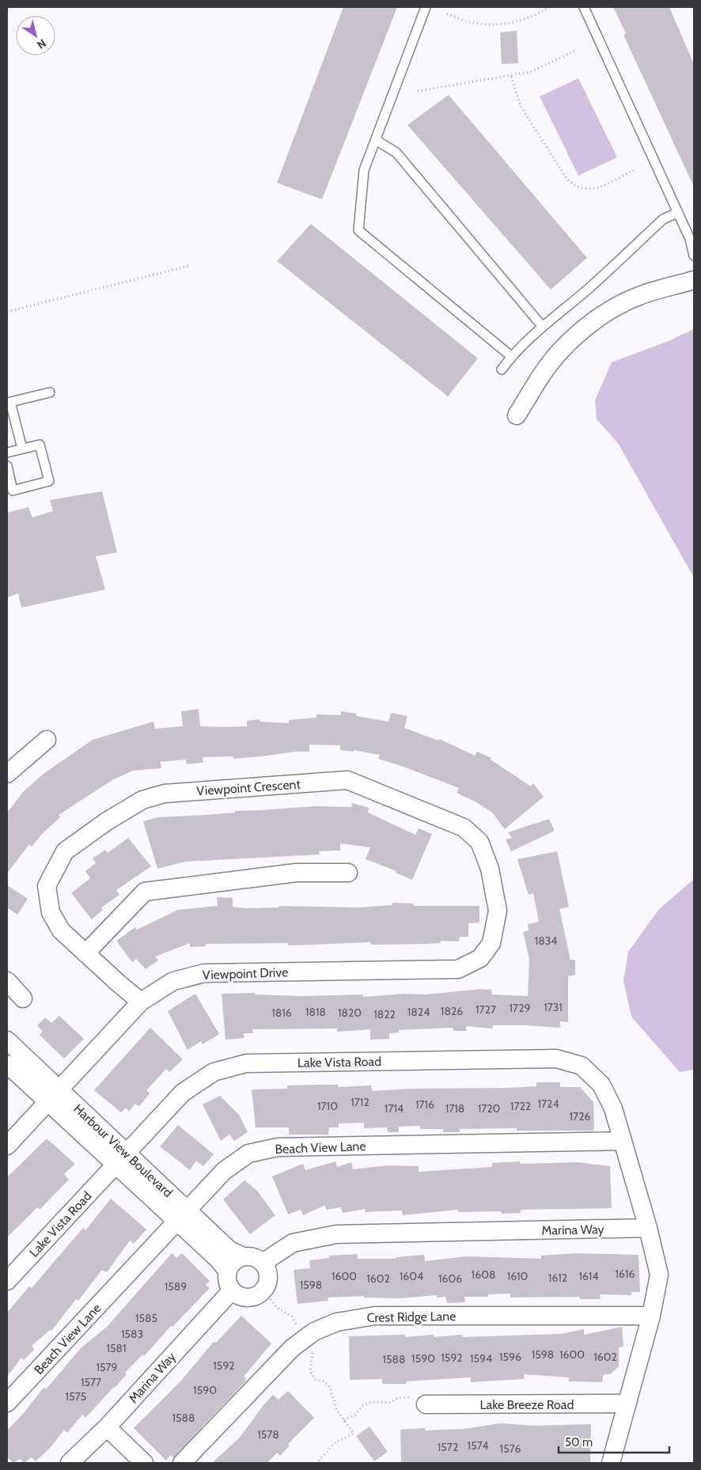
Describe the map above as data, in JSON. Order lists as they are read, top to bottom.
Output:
{
  "streets": {
    "street": [
      "Viewpoint Crescent",
      "Viewpoint Drive",
      "Lake Vista Road",
      "Beach View Lane",
      "Harbour View Boulevard",
      "Marina Way",
      "Crest Ridge Lane",
      "Lake Breeze Road"
    ]
  },
  "crossings": [
    ["Viewpoint Crescent", "Viewpoint Drive"],
    ["Viewpoint Drive", "Harbour View Boulevard"],
    ["Lake Vista Road", "Beach View Lane"],
    ["Lake Vista Road", "Harbour View Boulevard"],
    ["Lake Vista Road", "Marina Way"],
    ["Beach View Lane", "Harbour View Boulevard"],
    ["Harbour View Boulevard", "Marina Way"]
  ],
  "house_numbers": [
    "1834",
    "1731",
    "1729",
    "1727",
    "1826",
    "1818",
    "1824",
    "1816",
    "1820",
    "1822",
    "1712",
    "1724",
    "1716",
    "1710",
    "1722",
    "1714",
    "1718",
    "1720",
    "1726",
    "1616",
    "1608",
    "1600",
    "1604",
    "1610",
    "1614",
    "1612",
    "1602",
    "1606",
    "1598",
    "1589",
    "1585",
    "1583",
    "1581",
    "1598",
    "1600",
    "1596",
    "1602",
    "1592",
    "1590",
    "1594",
    "1588",
    "1592",
    "1579",
    "1577",
    "1590",
    "1575",
    "1588",
    "1578",
    "1574",
    "1572",
    "1576"
  ],
  "scale_bar": "50 m",
  "north": "bottom right"
}
